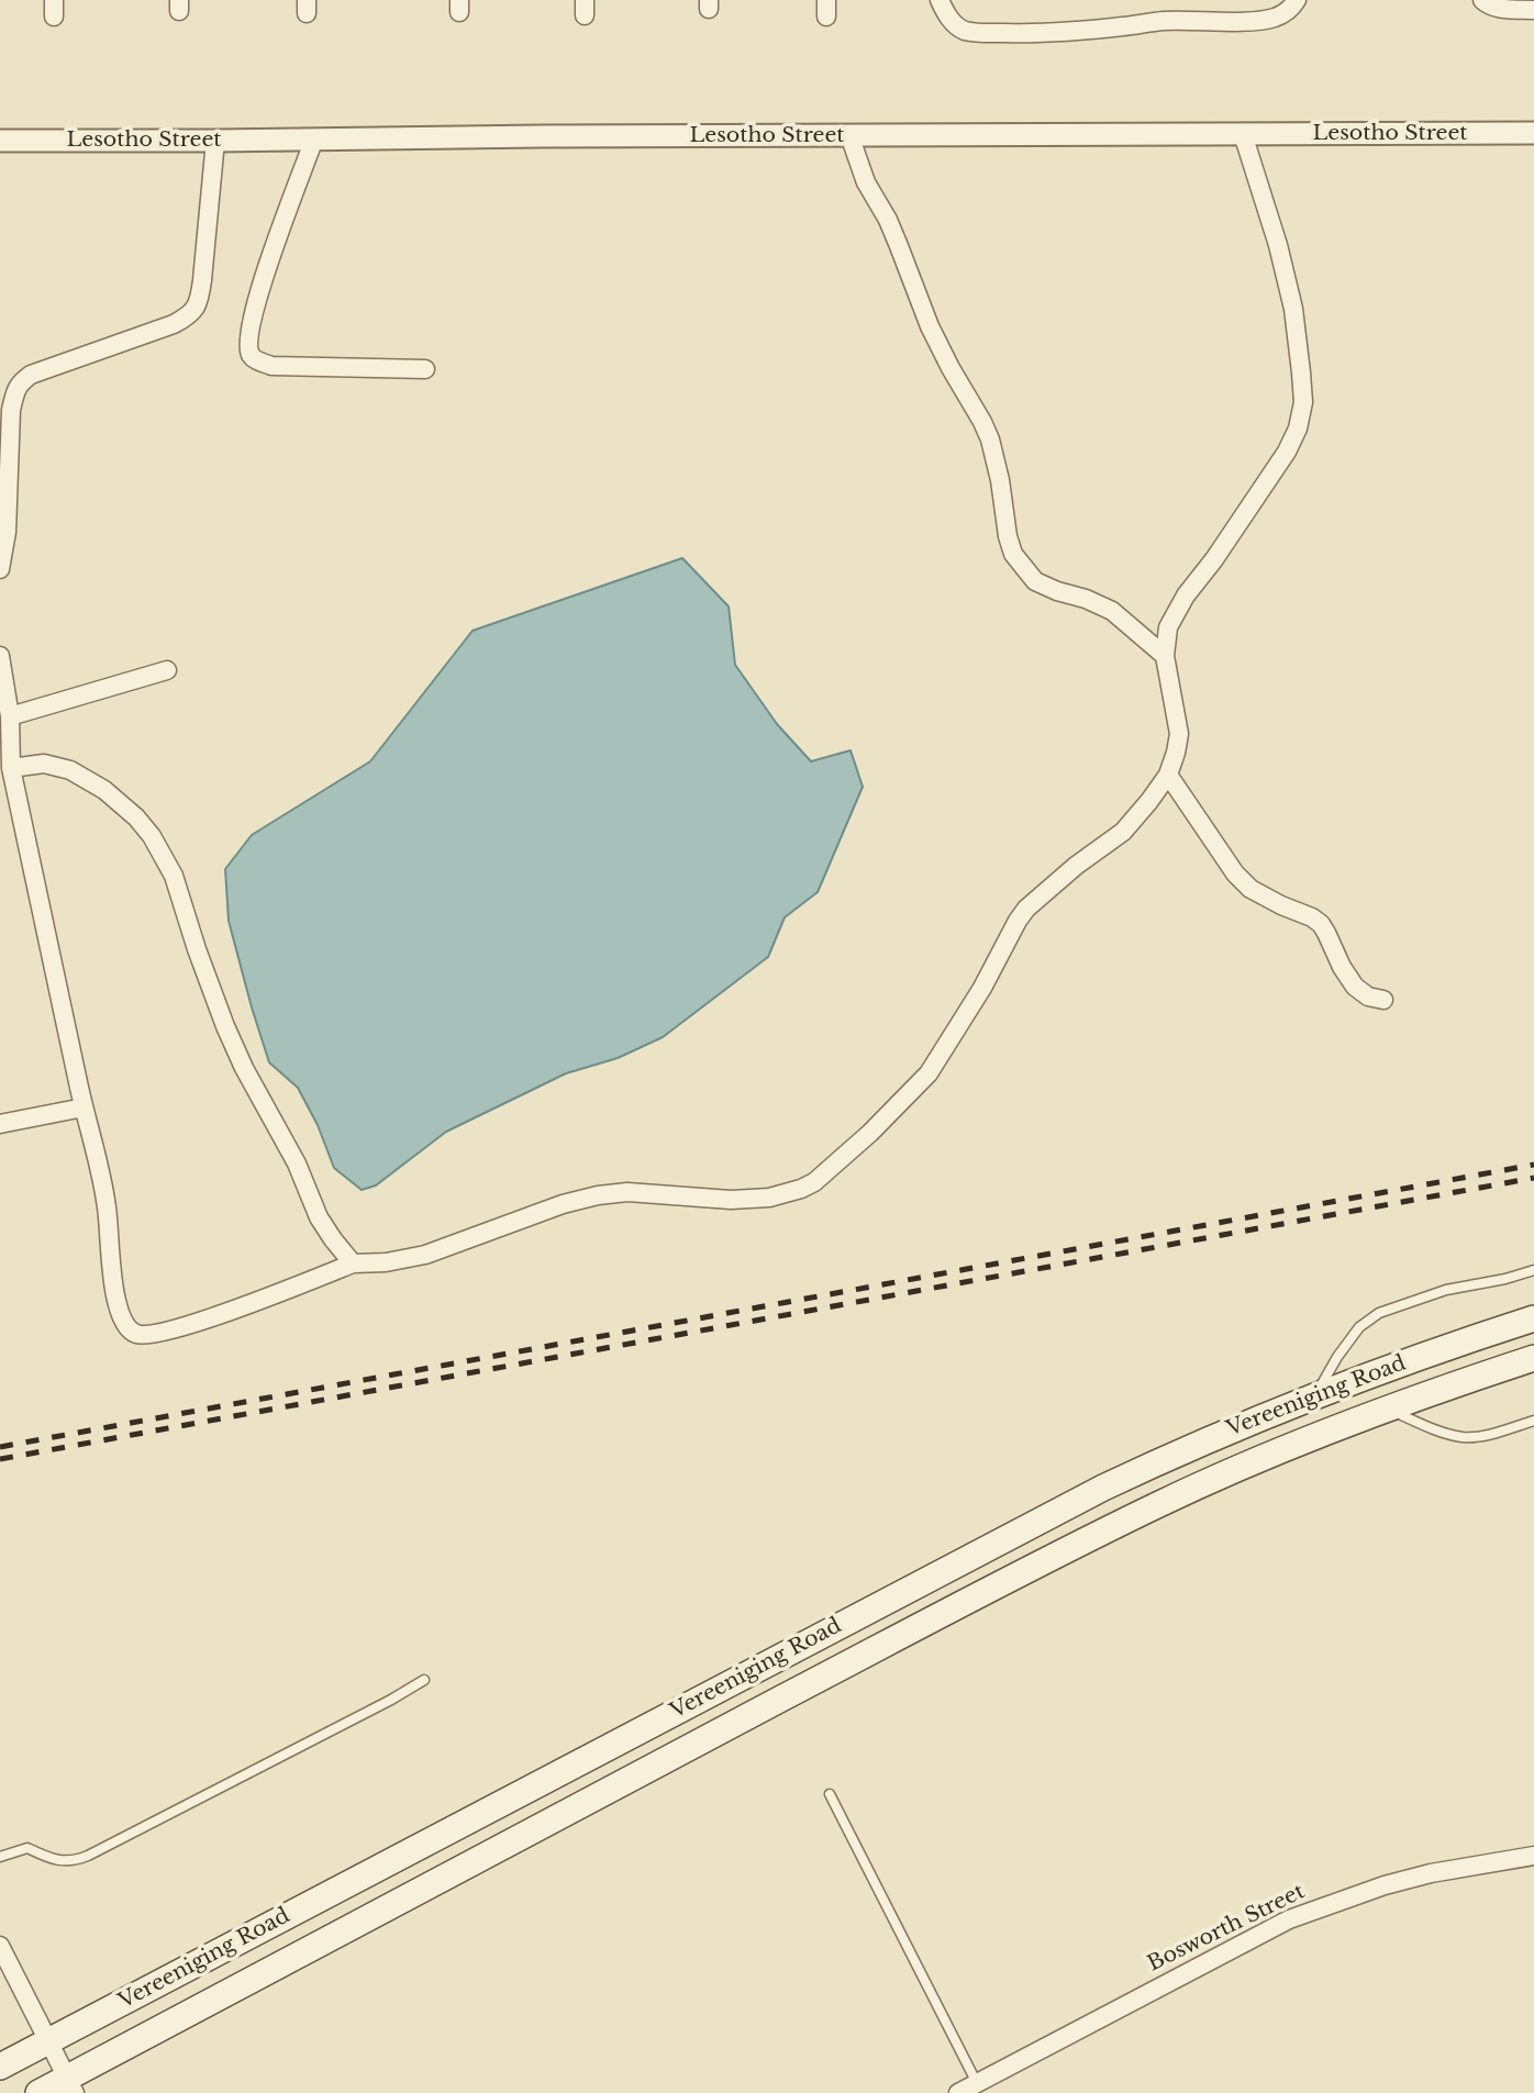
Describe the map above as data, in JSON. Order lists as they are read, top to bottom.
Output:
{
  "streets": {
    "main road": ["Vereeniging Road"],
    "street": ["Lesotho Street", "Bosworth Street"]
  }
}
